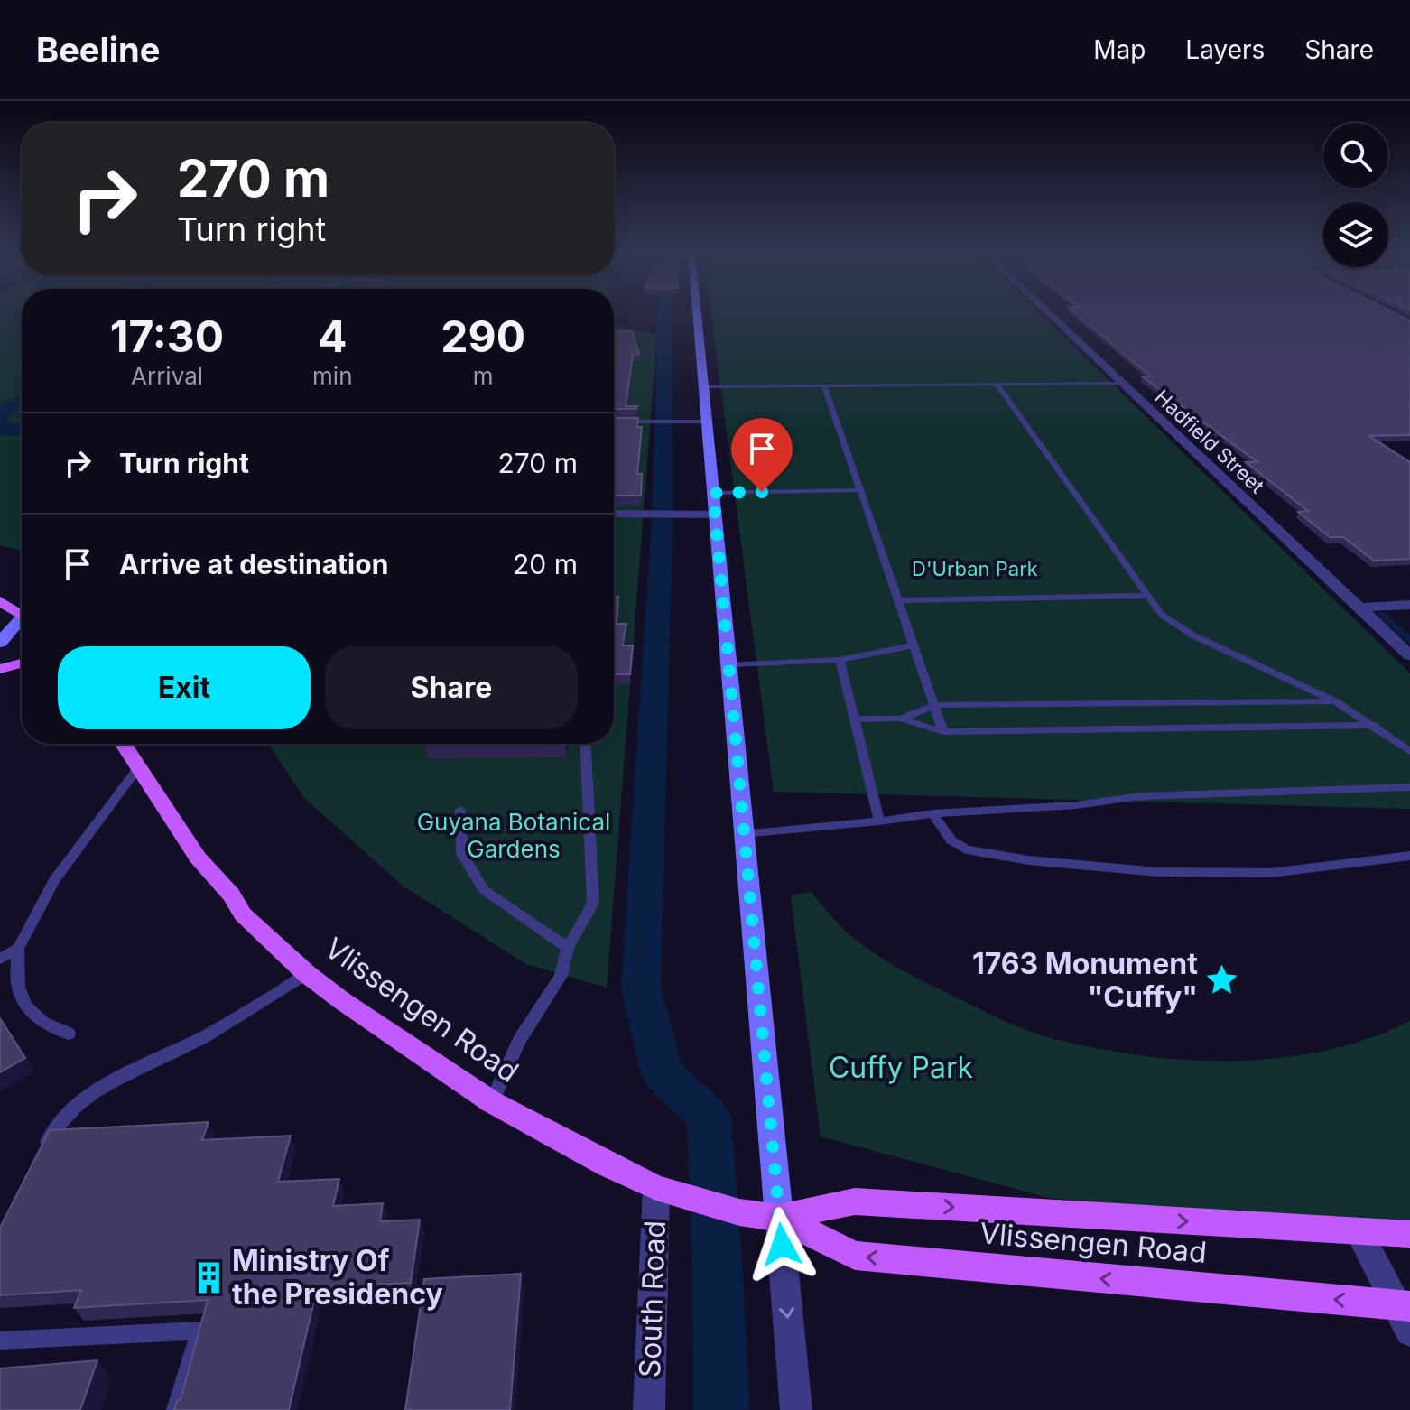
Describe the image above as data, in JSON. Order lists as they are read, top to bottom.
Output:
{
  "streets": {
    "main road": ["Vlissengen Road"],
    "street": ["Hadfield Street", "South Road"]
  },
  "crossings": [
    ["Vlissengen Road", "South Road"]
  ],
  "parks": ["D'Urban Park", "Guyana Botanical Gardens", "Cuffy Park"],
  "places": {
    "place": ["1763 Monument \"Cuffy\""],
    "building": ["Ministry Of the Presidency"]
  },
  "page": {
    "header": "Beeline",
    "nav": ["Map", "Layers", "Share"],
    "turn": ["270 m", "Turn right"],
    "eta": [
      "17:30",
      "Arrival",
      "4",
      "min",
      "290",
      "m"
    ],
    "list": [
      {
        "name": "Turn right",
        "value": "270 m"
      },
      {
        "name": "Arrive at destination",
        "value": "20 m"
      }
    ],
    "buttons": ["Exit", "Share"]
  }
}
